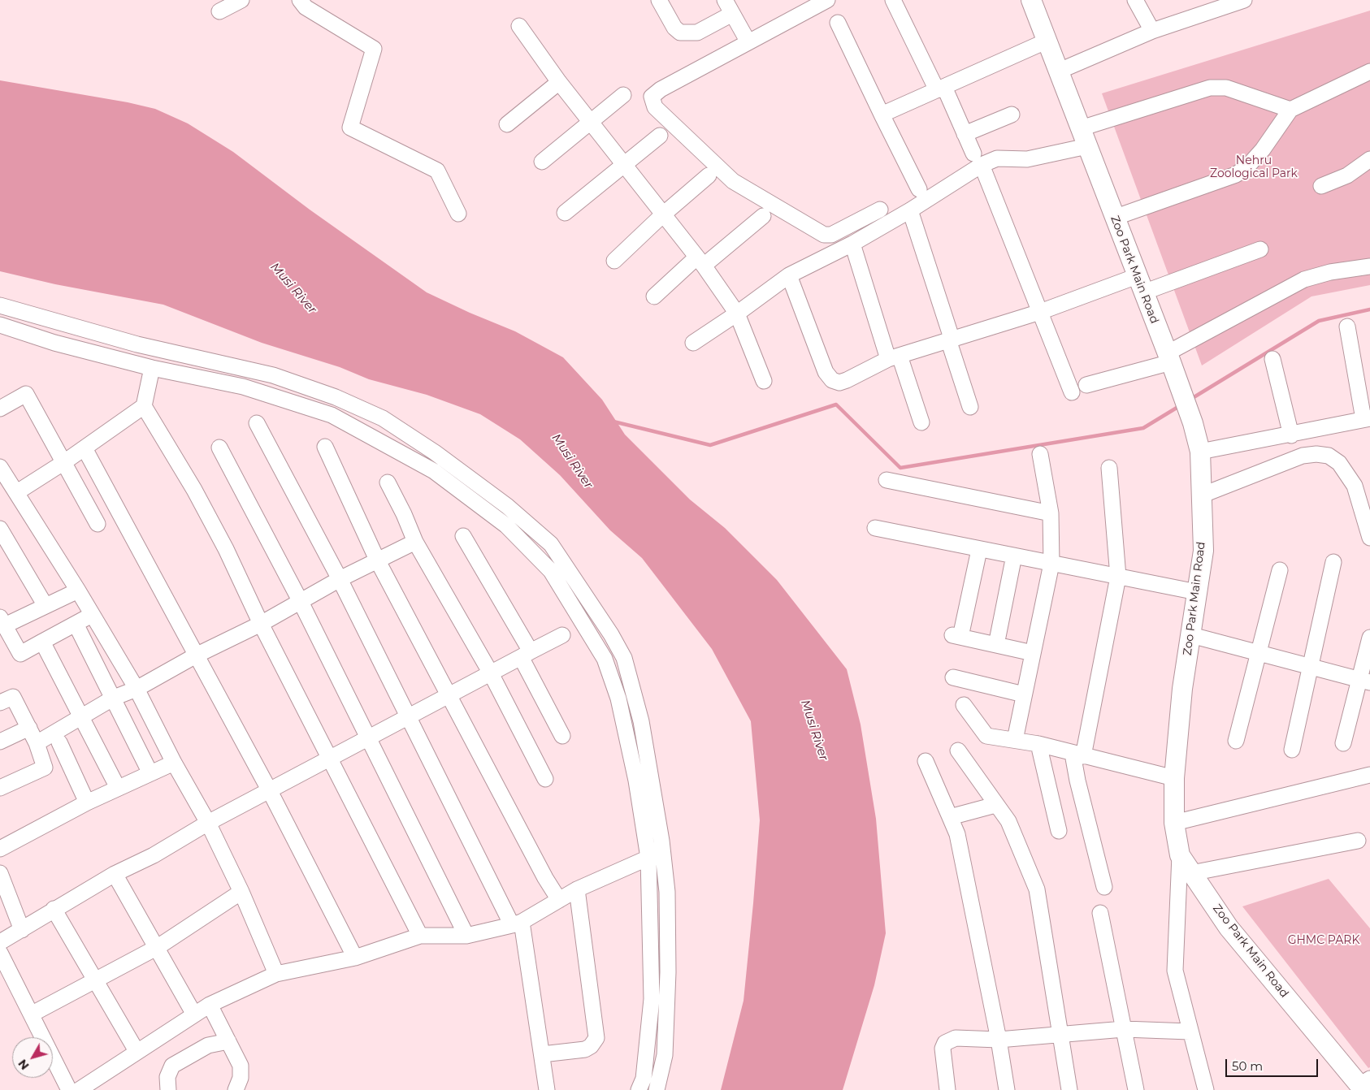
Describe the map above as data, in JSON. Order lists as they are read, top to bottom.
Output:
{
  "streets": {
    "main road": ["Zoo Park Main Road"]
  },
  "water": ["Musi River"],
  "parks": ["Nehru Zoological Park", "GHMC PARK"],
  "scale_bar": "50 m",
  "north": "bottom left"
}
